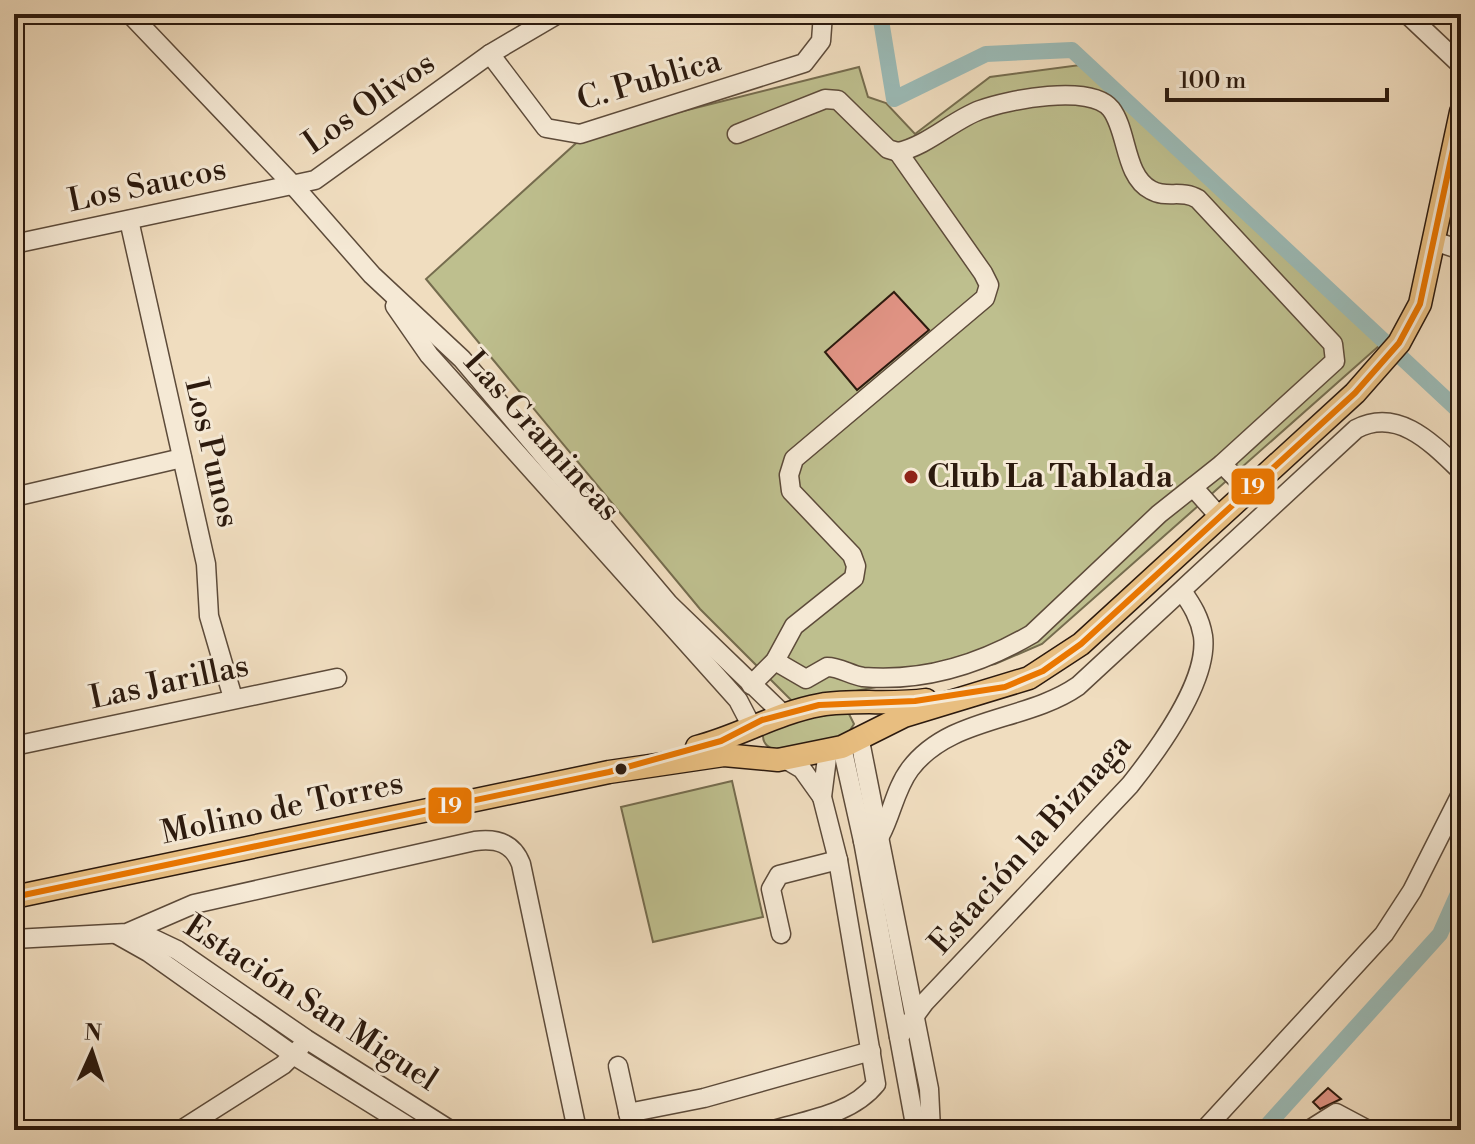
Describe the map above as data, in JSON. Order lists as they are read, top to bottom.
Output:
{
  "streets": {
    "main road": ["Molino de Torres"],
    "street": [
      "C. Publica",
      "Los Olivos",
      "Los Saucos",
      "Las Gramineas",
      "Los Punos",
      "Las Jarillas",
      "Estación la Biznaga",
      "Estación San Miguel"
    ]
  },
  "crossings": [
    ["C. Publica", "Los Olivos"],
    ["Los Olivos", "Los Saucos"],
    ["Los Olivos", "Las Gramineas"],
    ["Los Saucos", "Las Gramineas"],
    ["Los Saucos", "Los Punos"],
    ["Los Punos", "Las Jarillas"]
  ],
  "places": ["Club La Tablada"],
  "lines": ["transit line 19"],
  "scale_bar": "100 m",
  "north": "top"
}
